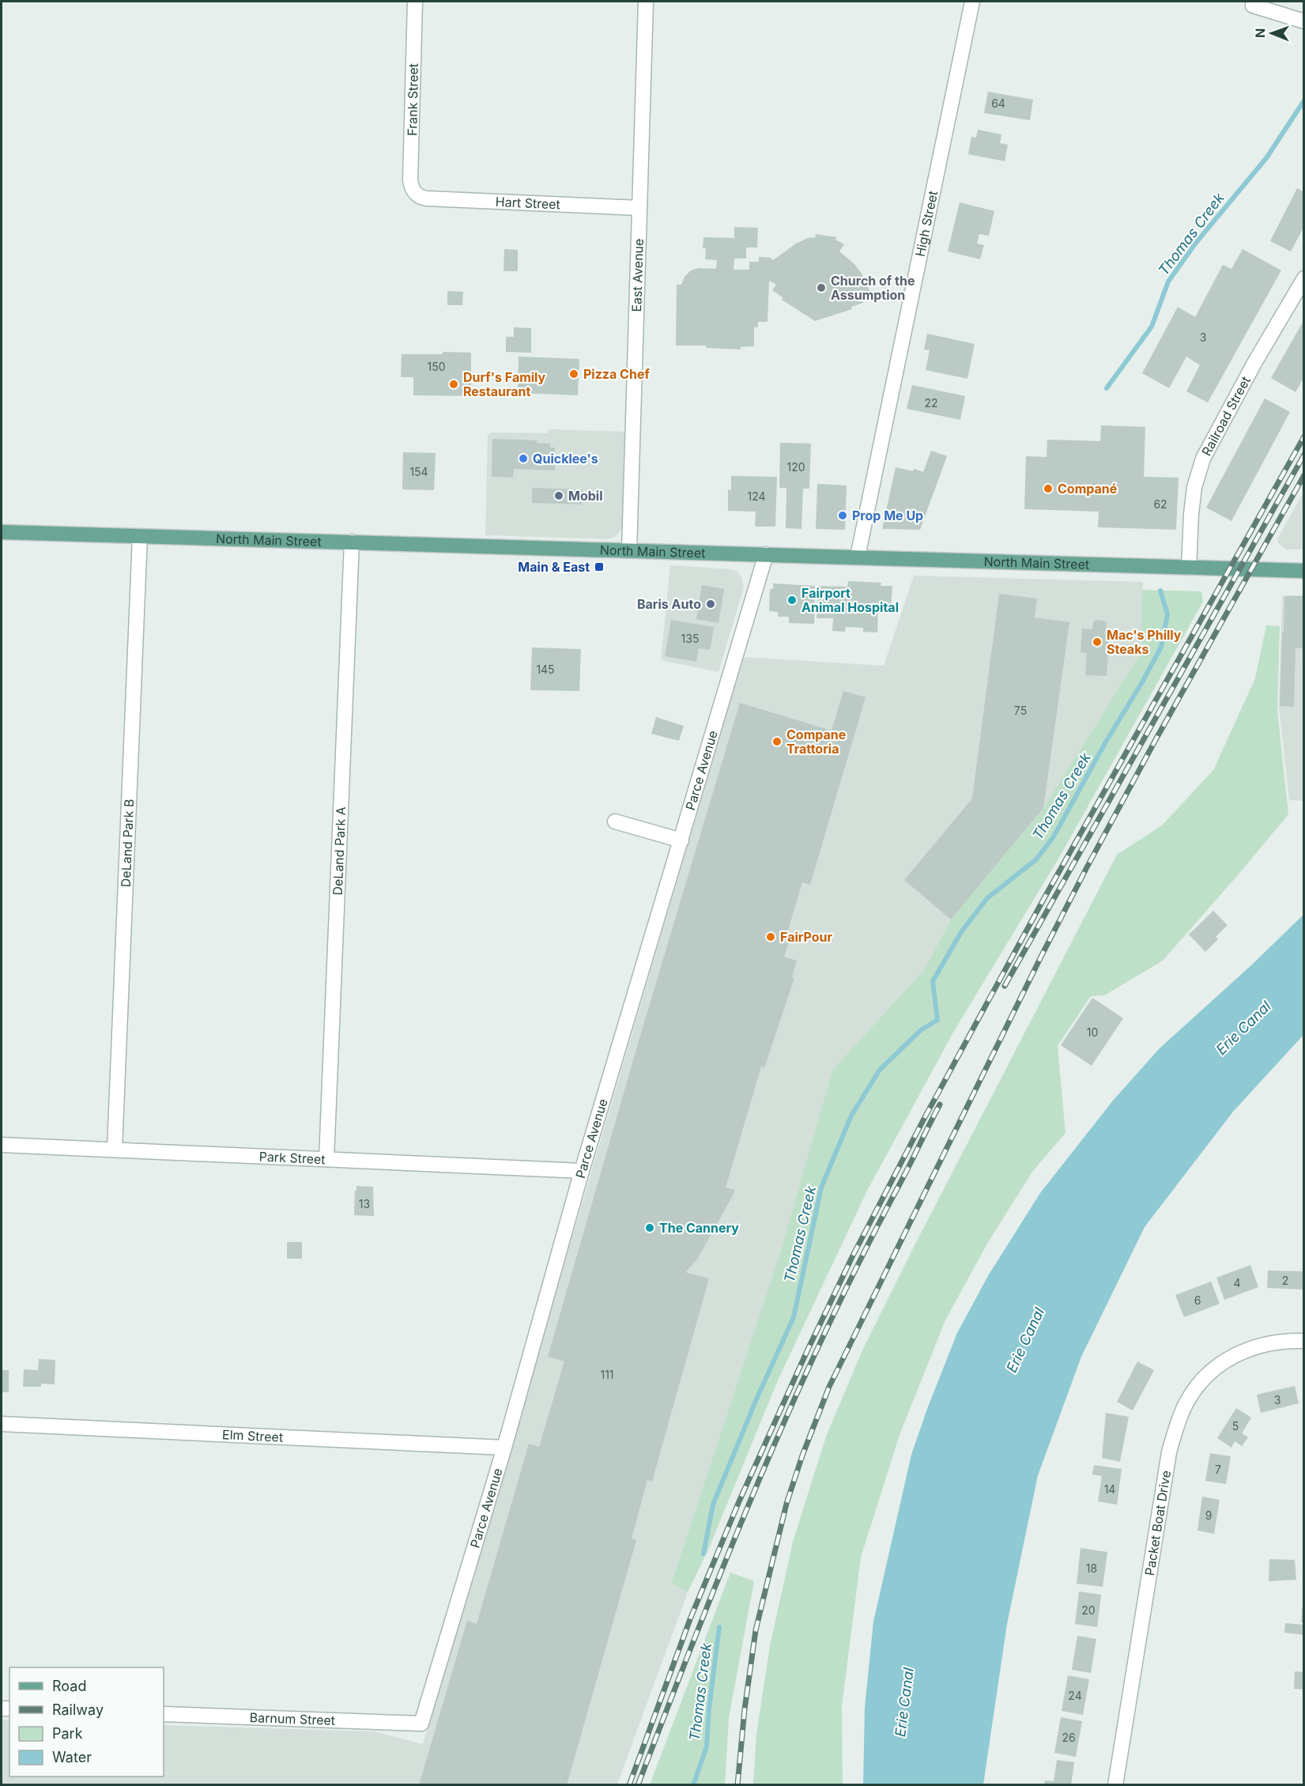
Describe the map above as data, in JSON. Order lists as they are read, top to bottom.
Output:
{
  "streets": {
    "main road": ["North Main Street"],
    "street": [
      "Frank Street",
      "Hart Street",
      "High Street",
      "East Avenue",
      "Railroad Street",
      "Parce Avenue",
      "DeLand Park B",
      "DeLand Park A",
      "Park Street",
      "Elm Street",
      "Packet Boat Drive",
      "Barnum Street"
    ]
  },
  "crossings": [
    ["Frank Street", "Hart Street"],
    ["Hart Street", "East Avenue"],
    ["High Street", "North Main Street"],
    ["East Avenue", "North Main Street"],
    ["Railroad Street", "North Main Street"],
    ["North Main Street", "Parce Avenue"],
    ["North Main Street", "DeLand Park B"],
    ["North Main Street", "DeLand Park A"],
    ["Parce Avenue", "Park Street"],
    ["Parce Avenue", "Elm Street"],
    ["Parce Avenue", "Barnum Street"],
    ["DeLand Park B", "Park Street"],
    ["DeLand Park A", "Park Street"]
  ],
  "water": ["Thomas Creek", "Erie Canal"],
  "places": {
    "other": [
      "Church of the Assumption",
      "Pizza Chef",
      "Durf's Family Restaurant",
      "Quicklee's",
      "Compané",
      "Mobil",
      "Prop Me Up",
      "Fairport Animal Hospital",
      "Baris Auto",
      "Mac's Philly Steaks",
      "Compane Trattoria",
      "FairPour",
      "The Cannery"
    ],
    "transit": ["Main & East"]
  },
  "house_numbers": [
    "64",
    "3",
    "150",
    "22",
    "120",
    "154",
    "124",
    "62",
    "135",
    "145",
    "75",
    "10",
    "13",
    "2",
    "4",
    "6",
    "111",
    "3",
    "5",
    "7",
    "14",
    "9",
    "18",
    "20",
    "24",
    "26"
  ],
  "legend": [
    "Road",
    "Railway",
    "Park",
    "Water"
  ],
  "north": "left"
}
